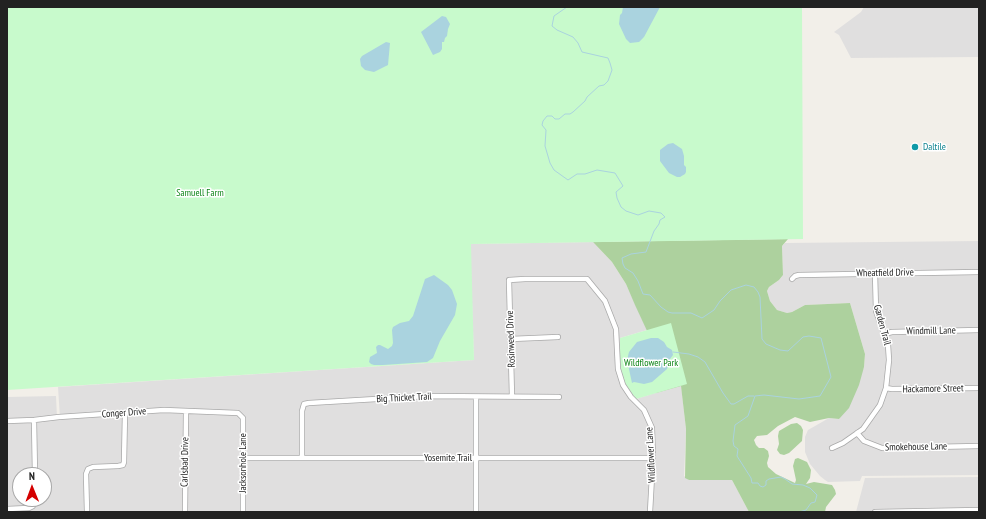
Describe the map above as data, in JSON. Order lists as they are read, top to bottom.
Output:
{
  "streets": {
    "street": [
      "Wheatfield Drive",
      "Garden Trail",
      "Windmill Lane",
      "Rosinweed Drive",
      "Hackamore Street",
      "Big Thicket Trail",
      "Conger Drive",
      "Smokehouse Lane",
      "Wildflower Lane",
      "Yosemite Trail",
      "Carlsbad Drive",
      "Jacksonhole Lane"
    ]
  },
  "crossings": [
    ["Wheatfield Drive", "Garden Trail"],
    ["Garden Trail", "Windmill Lane"],
    ["Garden Trail", "Hackamore Street"],
    ["Garden Trail", "Smokehouse Lane"],
    ["Rosinweed Drive", "Big Thicket Trail"],
    ["Rosinweed Drive", "Wildflower Lane"],
    ["Big Thicket Trail", "Yosemite Trail"],
    ["Conger Drive", "Carlsbad Drive"],
    ["Conger Drive", "Jacksonhole Lane"],
    ["Wildflower Lane", "Yosemite Trail"],
    ["Yosemite Trail", "Jacksonhole Lane"]
  ],
  "parks": ["Samuell Farm", "Wildflower Park"],
  "places": ["Daltile"],
  "north": "top"
}
